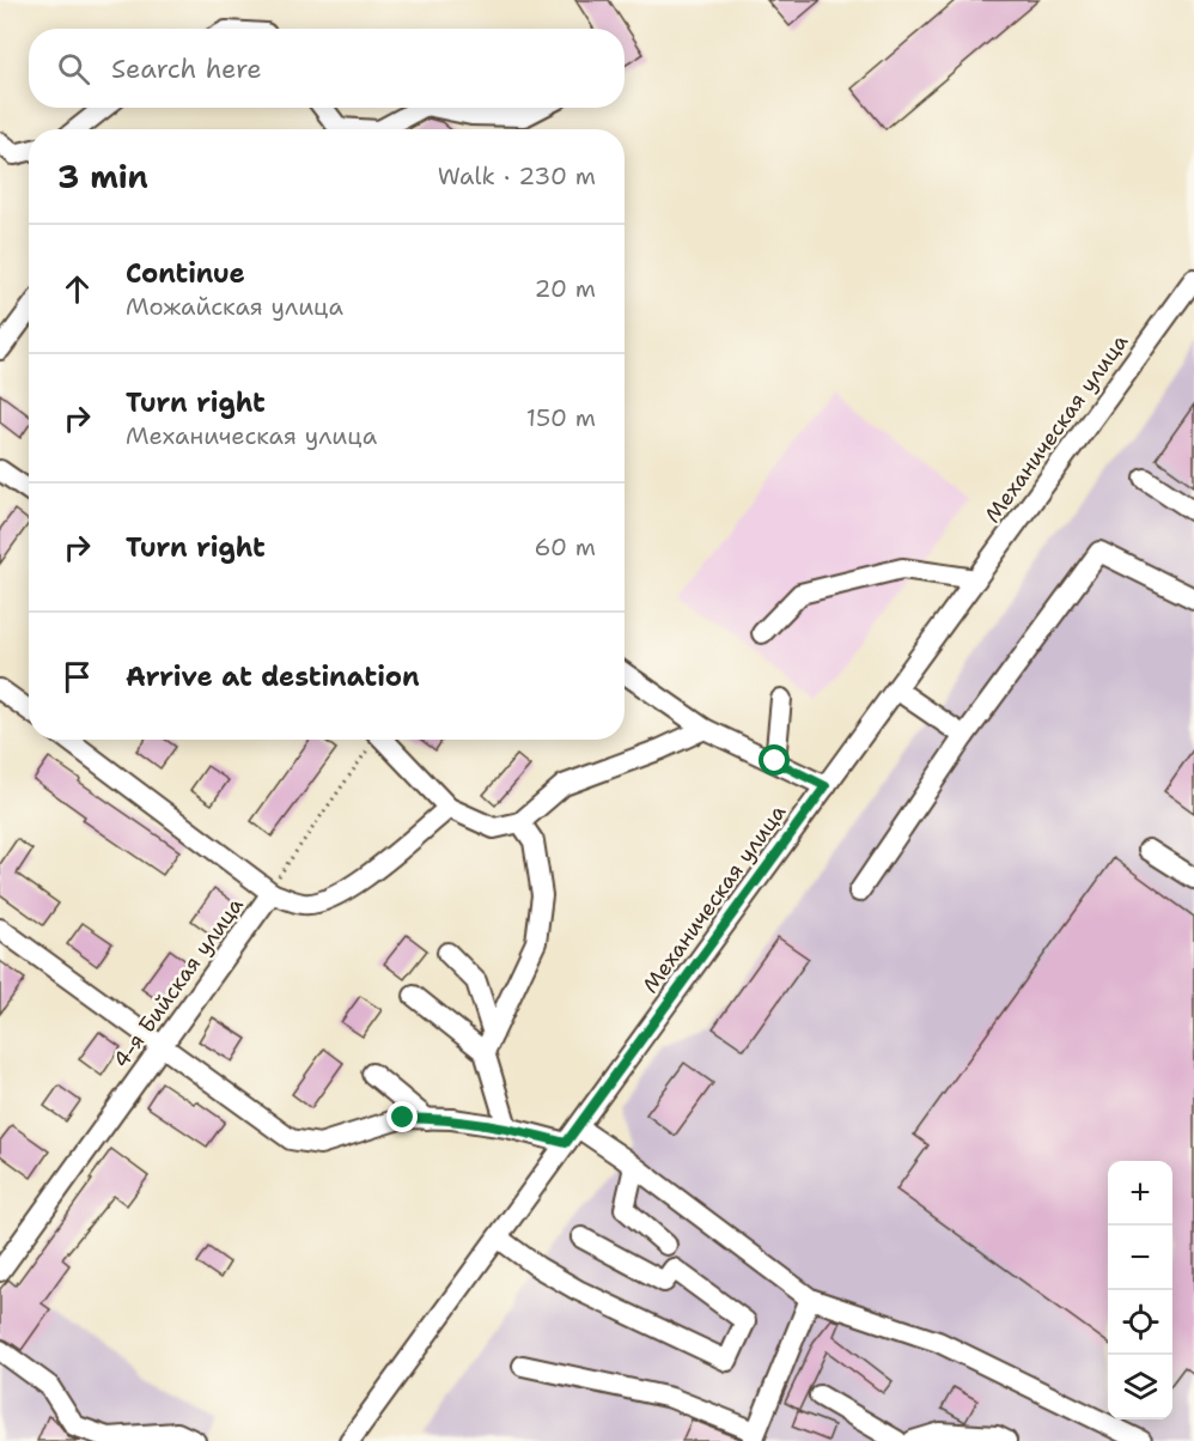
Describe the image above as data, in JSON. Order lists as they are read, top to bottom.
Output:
{
  "streets": {
    "street": ["Механическая улица", "4-я Бийская улица"]
  },
  "page": {
    "search": "Search here",
    "heading": ["3 min", "Walk · 230 m"],
    "list": [
      ["Continue", "Можайская улица", "20 m"],
      ["Turn right", "Механическая улица", "150 m"],
      ["Turn right", "60 m"],
      "Arrive at destination"
    ],
    "map_buttons": ["+", "−"]
  }
}
